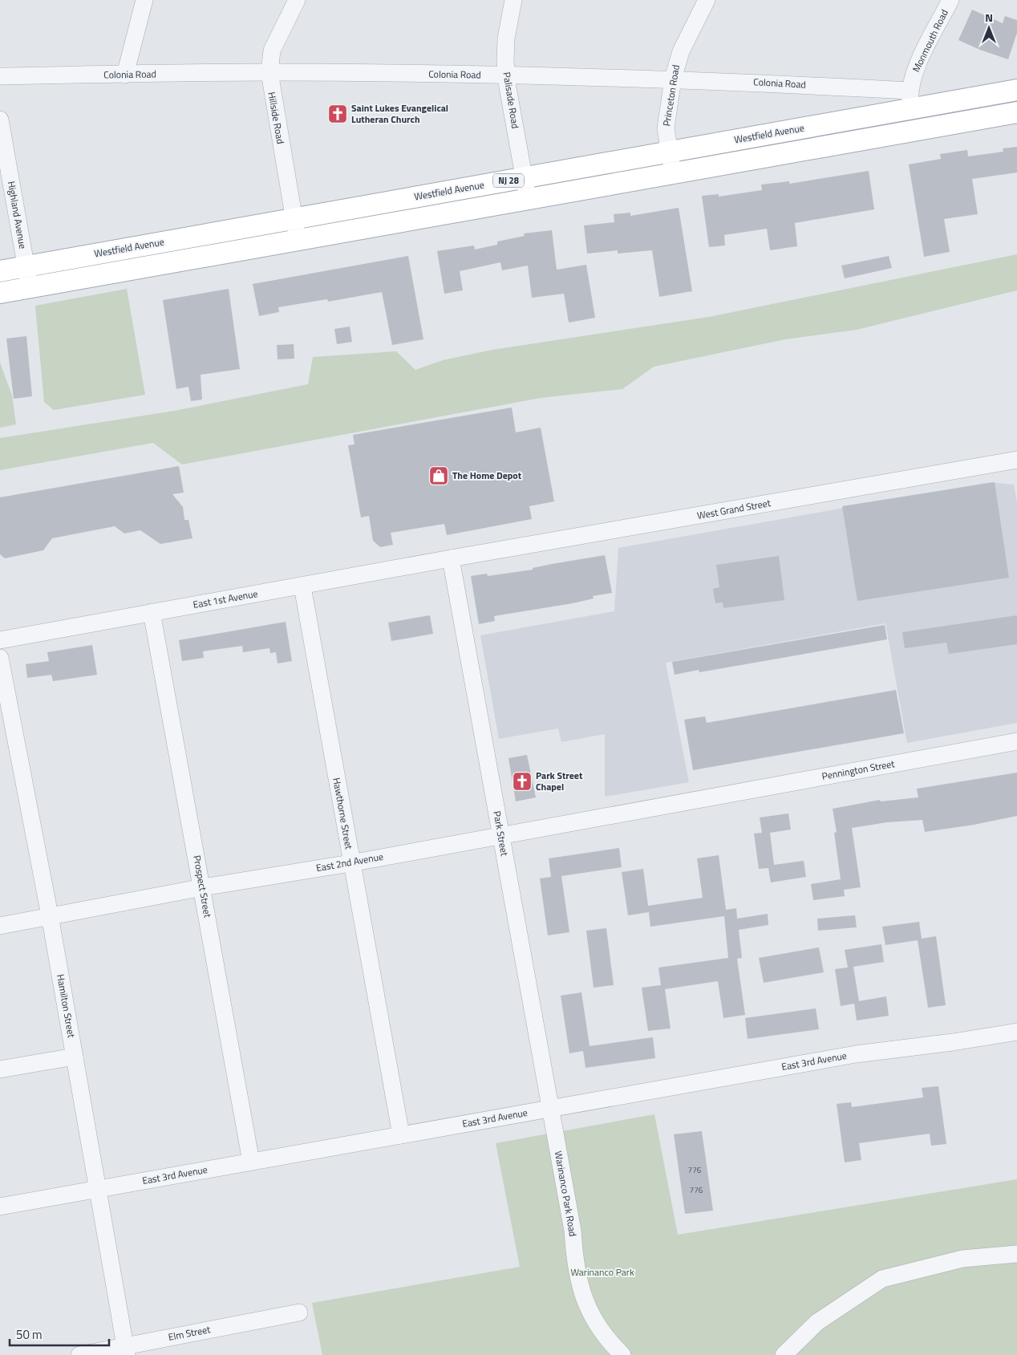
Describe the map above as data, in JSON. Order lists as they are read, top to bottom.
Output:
{
  "streets": {
    "main road": ["Westfield Avenue", "NJ 28"],
    "street": [
      "Monmouth Road",
      "Colonia Road",
      "Princeton Road",
      "Palisade Road",
      "Hillside Road",
      "Highland Avenue",
      "West Grand Street",
      "East 1st Avenue",
      "Pennington Street",
      "Hawthorne Street",
      "Park Street",
      "East 2nd Avenue",
      "Prospect Street",
      "Hamilton Street",
      "East 3rd Avenue",
      "Warinanco Park Road",
      "Elm Street"
    ]
  },
  "crossings": [
    ["Monmouth Road", "Colonia Road"],
    ["Monmouth Road", "Westfield Avenue"],
    ["Monmouth Road", "NJ 28"],
    ["Colonia Road", "Princeton Road"],
    ["Colonia Road", "Palisade Road"],
    ["Colonia Road", "Hillside Road"],
    ["Colonia Road", "Westfield Avenue"],
    ["Princeton Road", "Westfield Avenue"],
    ["Princeton Road", "NJ 28"],
    ["Palisade Road", "Westfield Avenue"],
    ["Palisade Road", "NJ 28"],
    ["Hillside Road", "Westfield Avenue"],
    ["Hillside Road", "NJ 28"],
    ["Westfield Avenue", "Highland Avenue"],
    ["NJ 28", "Highland Avenue"],
    ["West Grand Street", "East 1st Avenue"],
    ["West Grand Street", "Park Street"],
    ["East 1st Avenue", "Hawthorne Street"],
    ["East 1st Avenue", "Park Street"],
    ["East 1st Avenue", "Prospect Street"],
    ["Pennington Street", "East 2nd Avenue"],
    ["Hawthorne Street", "East 2nd Avenue"],
    ["Hawthorne Street", "East 3rd Avenue"],
    ["Park Street", "East 2nd Avenue"],
    ["Park Street", "East 3rd Avenue"],
    ["Park Street", "Warinanco Park Road"],
    ["East 2nd Avenue", "Prospect Street"],
    ["East 2nd Avenue", "Hamilton Street"],
    ["Prospect Street", "East 3rd Avenue"],
    ["Hamilton Street", "East 3rd Avenue"],
    ["Hamilton Street", "Elm Street"],
    ["East 3rd Avenue", "Warinanco Park Road"]
  ],
  "parks": ["Warinanco Park"],
  "places": {
    "church": ["Saint Lukes Evangelical Lutheran Church", "Park Street Chapel"],
    "shop": ["The Home Depot"]
  },
  "house_numbers": ["776", "776"],
  "scale_bar": "50 m",
  "north": "top"
}
